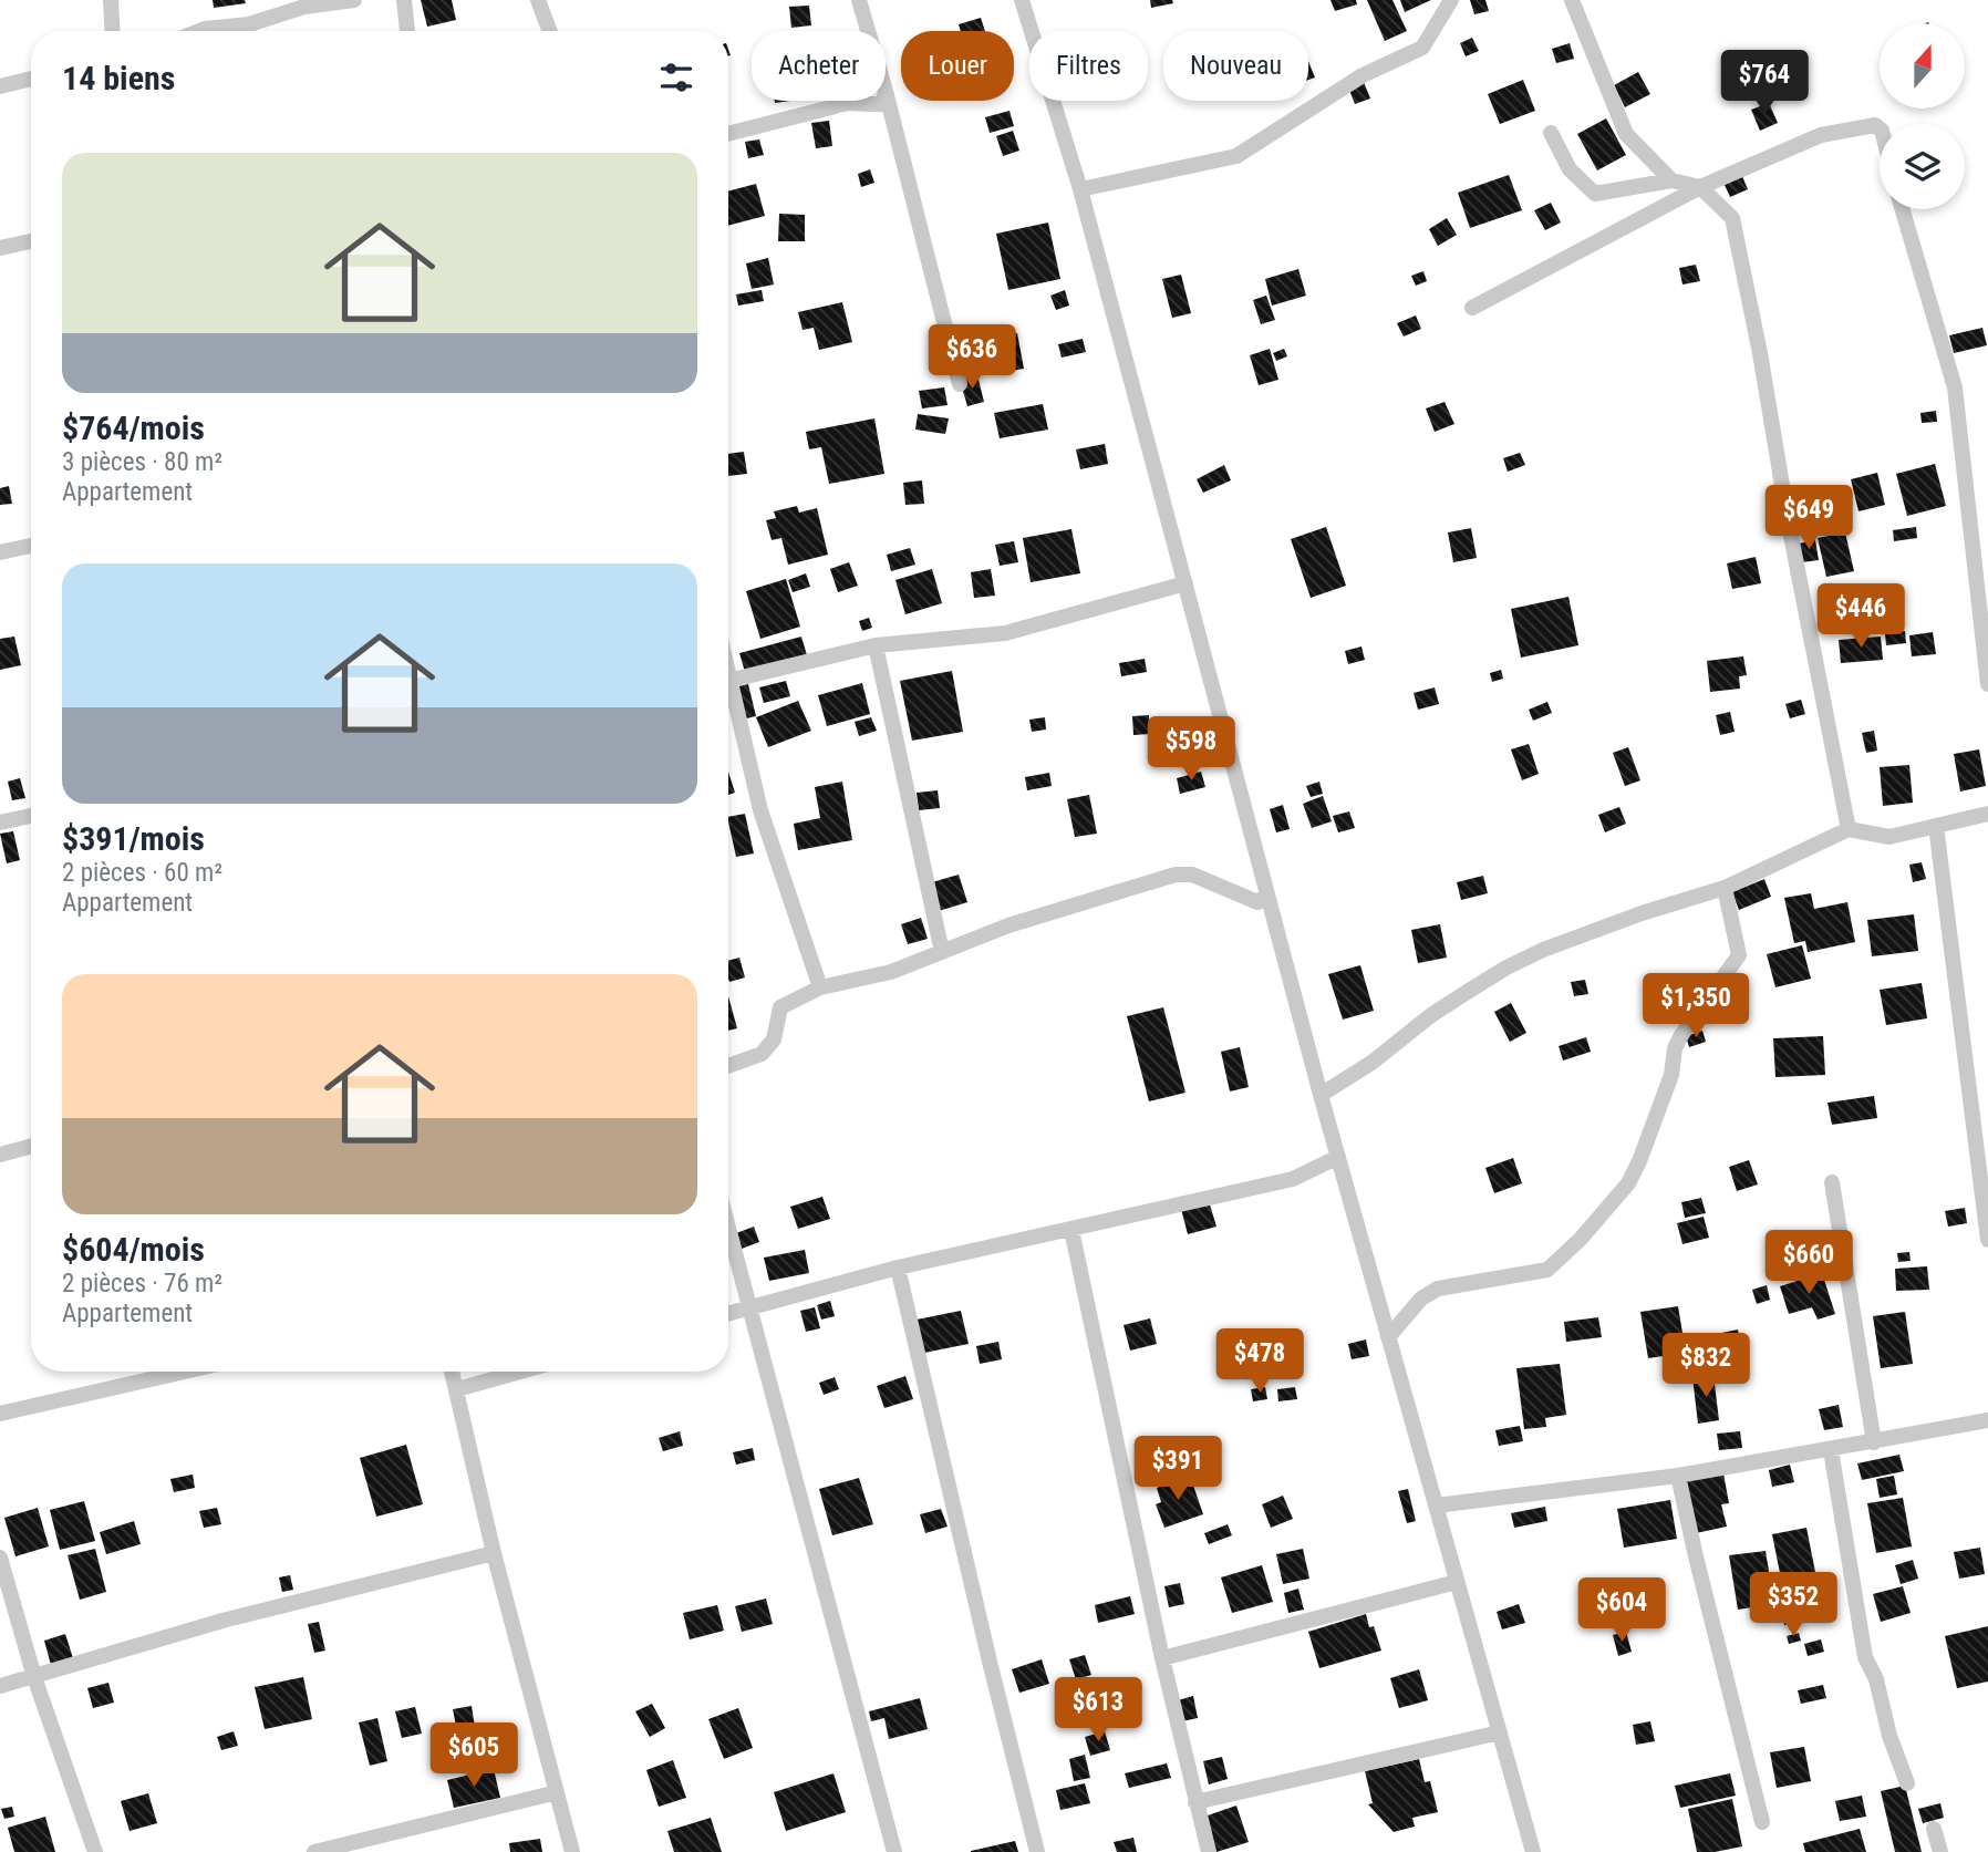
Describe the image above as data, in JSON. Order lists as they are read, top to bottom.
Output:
{
  "north": "top",
  "page": {
    "chip": [
      "Acheter",
      "Louer",
      "Filtres",
      "Nouveau"
    ],
    "heading": "14 biens",
    "price": [
      "$764",
      "$636",
      "$649",
      "$446",
      "$598",
      "$1,350",
      "$660",
      "$478",
      "$832",
      "$391",
      "$352",
      "$604",
      "$613",
      "$605"
    ],
    "list": [
      {
        "name": "$764/mois",
        "note": "3 pièces · 80 m² · Appartement"
      },
      {
        "name": "$391/mois",
        "note": "2 pièces · 60 m² · Appartement"
      },
      {
        "name": "$604/mois",
        "note": "2 pièces · 76 m² · Appartement"
      }
    ]
  }
}
